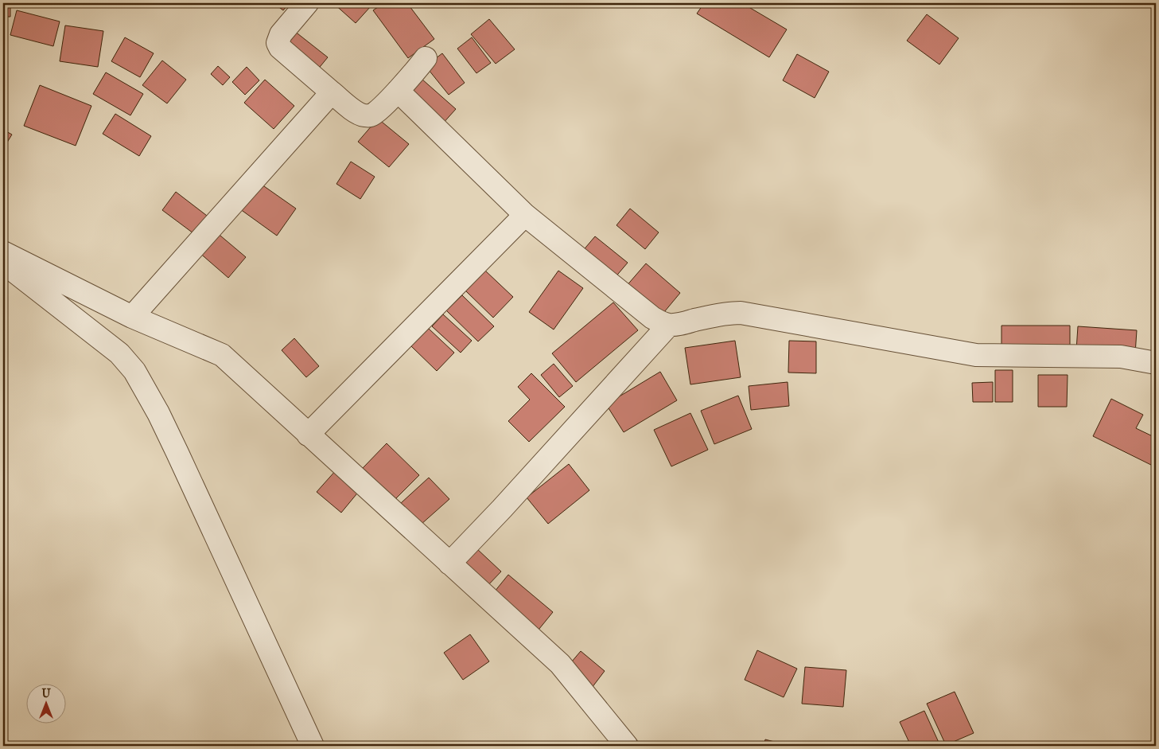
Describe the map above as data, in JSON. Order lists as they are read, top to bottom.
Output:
{
  "north": "top"
}
